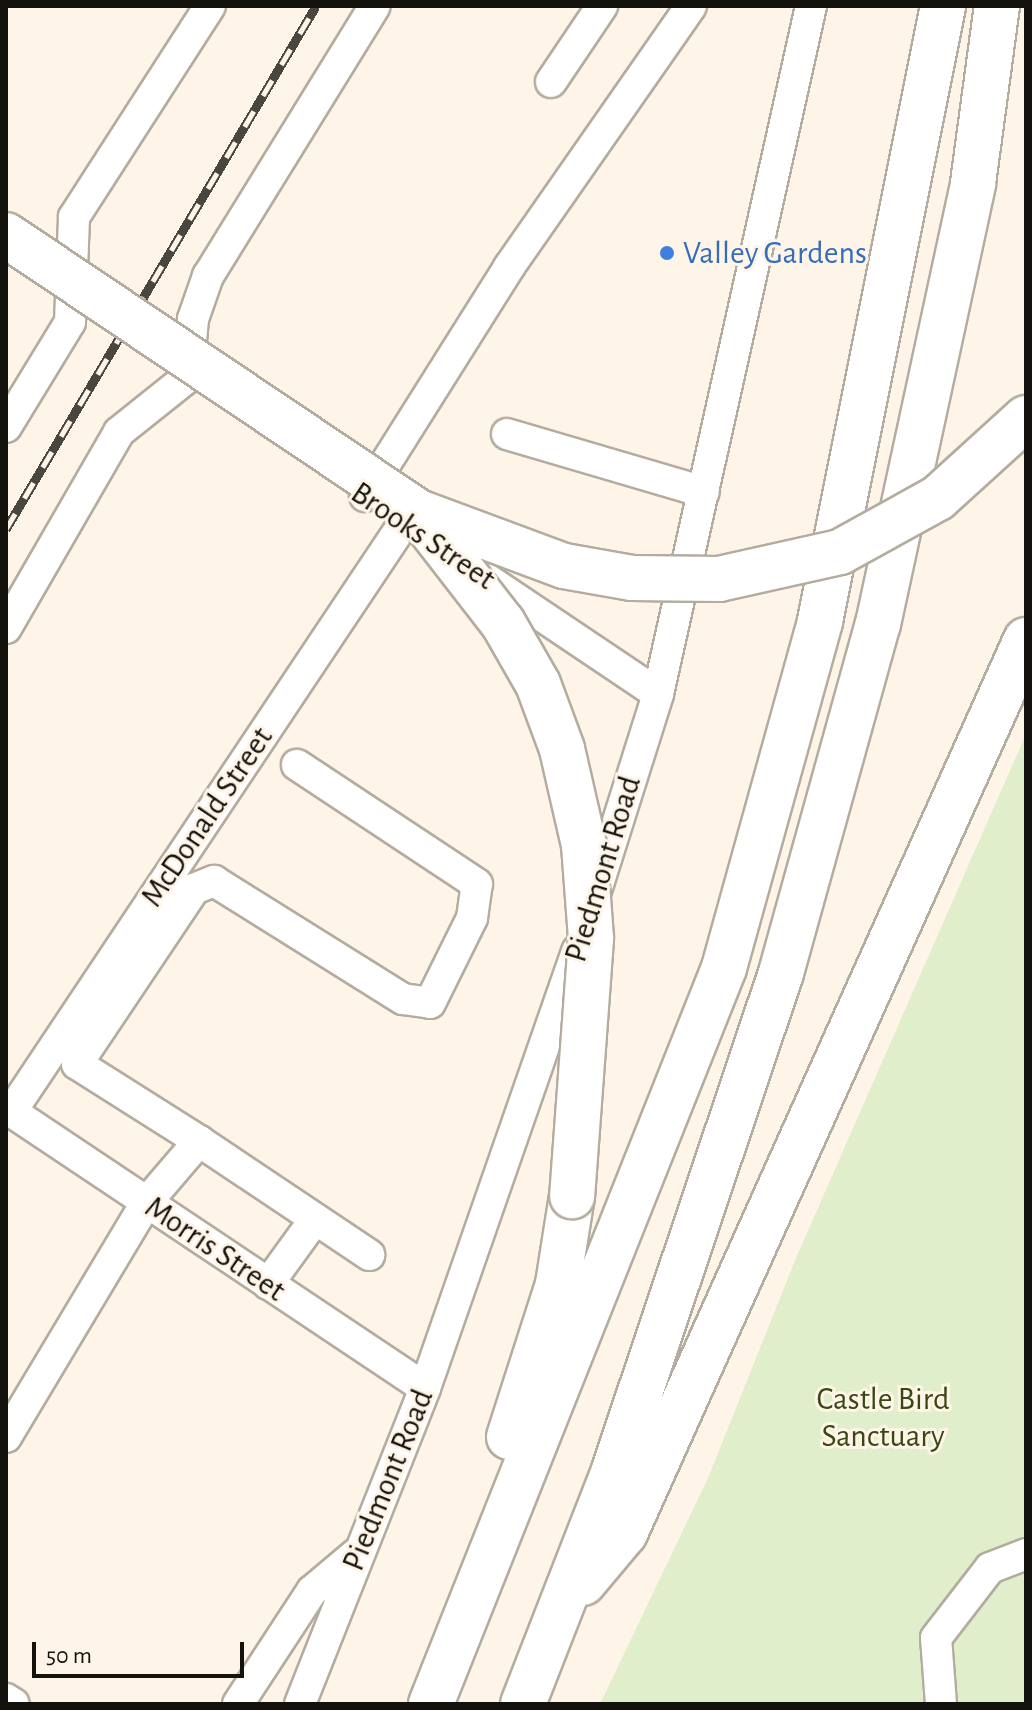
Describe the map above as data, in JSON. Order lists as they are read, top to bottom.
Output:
{
  "streets": {
    "street": [
      "Brooks Street",
      "McDonald Street",
      "Piedmont Road",
      "Morris Street"
    ]
  },
  "crossings": [
    ["Brooks Street", "McDonald Street"],
    ["Brooks Street", "Piedmont Road"],
    ["McDonald Street", "Morris Street"],
    ["Piedmont Road", "Morris Street"]
  ],
  "parks": ["Castle Bird Sanctuary"],
  "places": ["Valley Gardens"],
  "scale_bar": "50 m"
}
